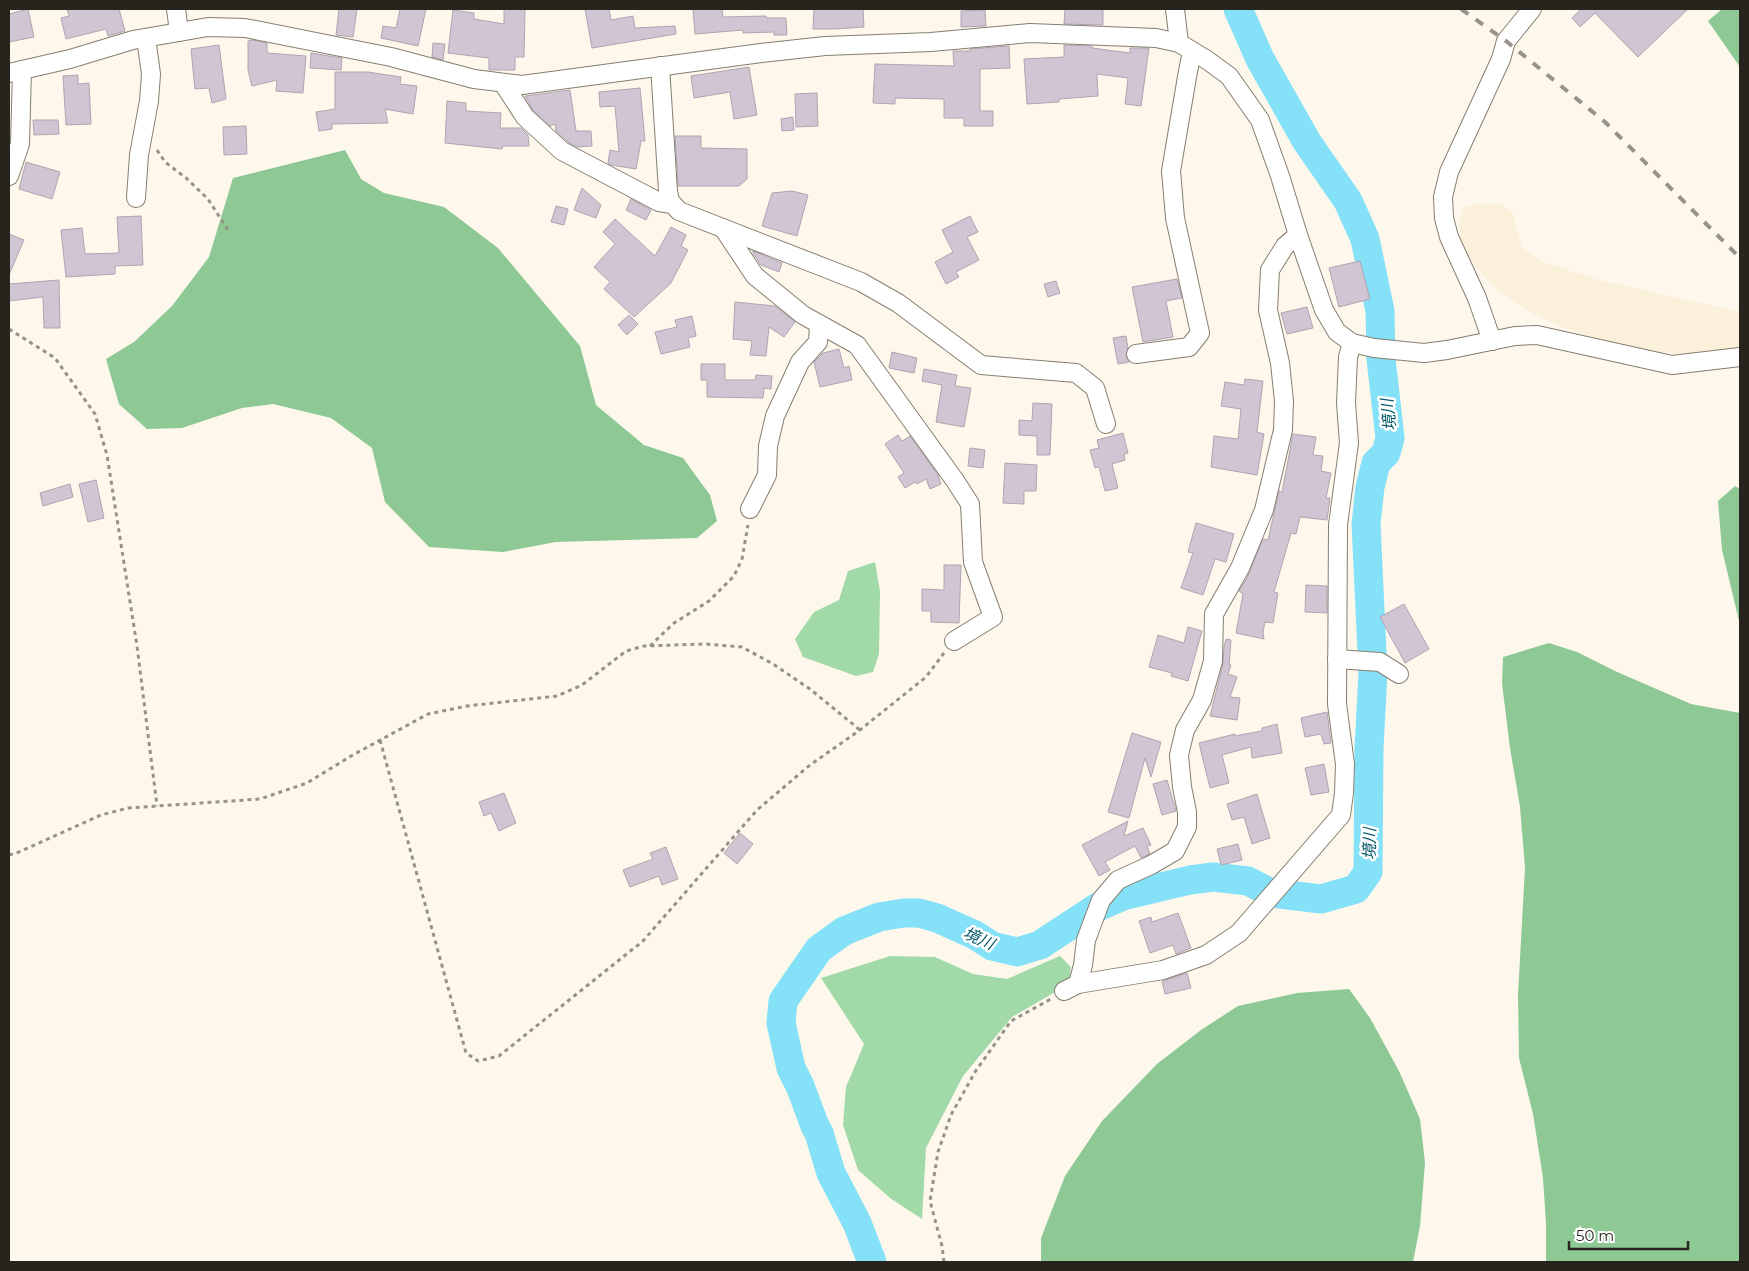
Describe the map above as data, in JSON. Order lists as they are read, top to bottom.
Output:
{
  "water": ["境川"],
  "scale_bar": "50 m"
}
